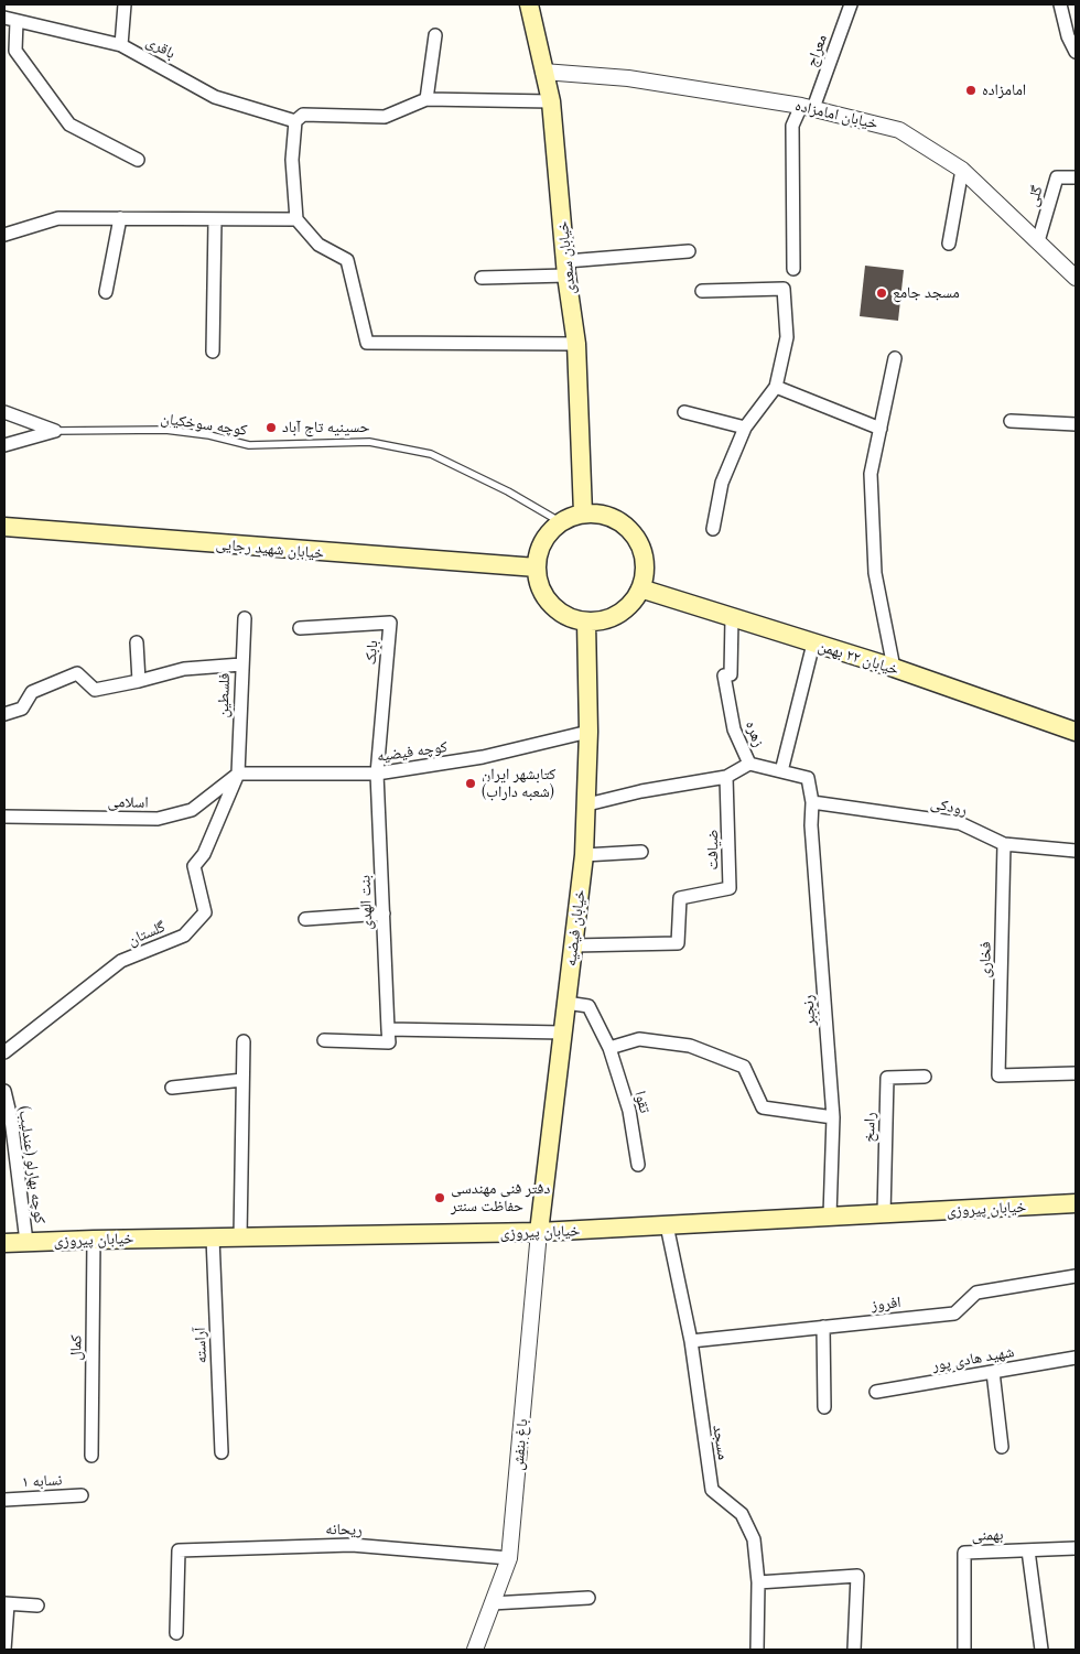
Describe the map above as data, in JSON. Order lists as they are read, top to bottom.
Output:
{
  "streets": {
    "main road": [
      "خیابان سعدی",
      "خیابان شهید رجایی",
      "خیابان ۲۲ بهمن",
      "خیابان فیضیه",
      "خیابان پیروزی"
    ],
    "street": [
      "باقری",
      "معراج",
      "خیابان امامزاده",
      "گلی",
      "بابک",
      "فلسطین",
      "زهره",
      "کوچه فیضیه",
      "اسلامی",
      "رودکی",
      "ضیافت",
      "بنت الهدی",
      "گلستان",
      "فخاری",
      "رنجبر",
      "تقوا",
      "راسخ",
      "کوچه بهارلو (عندلیب)",
      "افروز",
      "آراسته",
      "کمال",
      "شهید هادی پور",
      "مسجد",
      "باغ بنفش",
      "نسابه ۱",
      "ریحانه",
      "بهمنی"
    ],
    "lane": ["کوچه سوخکیان"]
  },
  "crossings": [
    ["معراج", "خیابان امامزاده"],
    ["خیابان امامزاده", "گلی"],
    ["خیابان امامزاده", "خیابان سعدی"],
    ["خیابان سعدی", "کوچه سوخکیان"],
    ["خیابان سعدی", "خیابان شهید رجایی"],
    ["خیابان سعدی", "خیابان ۲۲ بهمن"],
    ["خیابان سعدی", "خیابان فیضیه"],
    ["کوچه سوخکیان", "خیابان شهید رجایی"],
    ["کوچه سوخکیان", "خیابان ۲۲ بهمن"],
    ["کوچه سوخکیان", "خیابان فیضیه"],
    ["خیابان شهید رجایی", "خیابان ۲۲ بهمن"],
    ["خیابان شهید رجایی", "خیابان فیضیه"],
    ["بابک", "کوچه فیضیه"],
    ["بابک", "بنت الهدی"],
    ["خیابان ۲۲ بهمن", "زهره"],
    ["خیابان ۲۲ بهمن", "خیابان فیضیه"],
    ["فلسطین", "کوچه فیضیه"],
    ["فلسطین", "اسلامی"],
    ["فلسطین", "گلستان"],
    ["زهره", "ضیافت"],
    ["زهره", "خیابان فیضیه"],
    ["کوچه فیضیه", "اسلامی"],
    ["کوچه فیضیه", "بنت الهدی"],
    ["کوچه فیضیه", "خیابان فیضیه"],
    ["کوچه فیضیه", "گلستان"],
    ["اسلامی", "گلستان"],
    ["رودکی", "فخاری"],
    ["رودکی", "رنجبر"],
    ["ضیافت", "خیابان فیضیه"],
    ["خیابان فیضیه", "تقوا"],
    ["خیابان فیضیه", "خیابان پیروزی"],
    ["خیابان فیضیه", "باغ بنفش"],
    ["رنجبر", "خیابان پیروزی"],
    ["راسخ", "خیابان پیروزی"],
    ["کوچه بهارلو (عندلیب)", "خیابان پیروزی"],
    ["خیابان پیروزی", "آراسته"],
    ["خیابان پیروزی", "کمال"],
    ["خیابان پیروزی", "مسجد"],
    ["خیابان پیروزی", "باغ بنفش"],
    ["افروز", "مسجد"],
    ["باغ بنفش", "ریحانه"]
  ],
  "places": [
    "امامزاده",
    "مسجد جامع",
    "حسینیه تاج آباد",
    "کتابشهر ایران (شعبه داراب)",
    "دفتر فنی مهندسی حفاظت سنتر"
  ]
}
